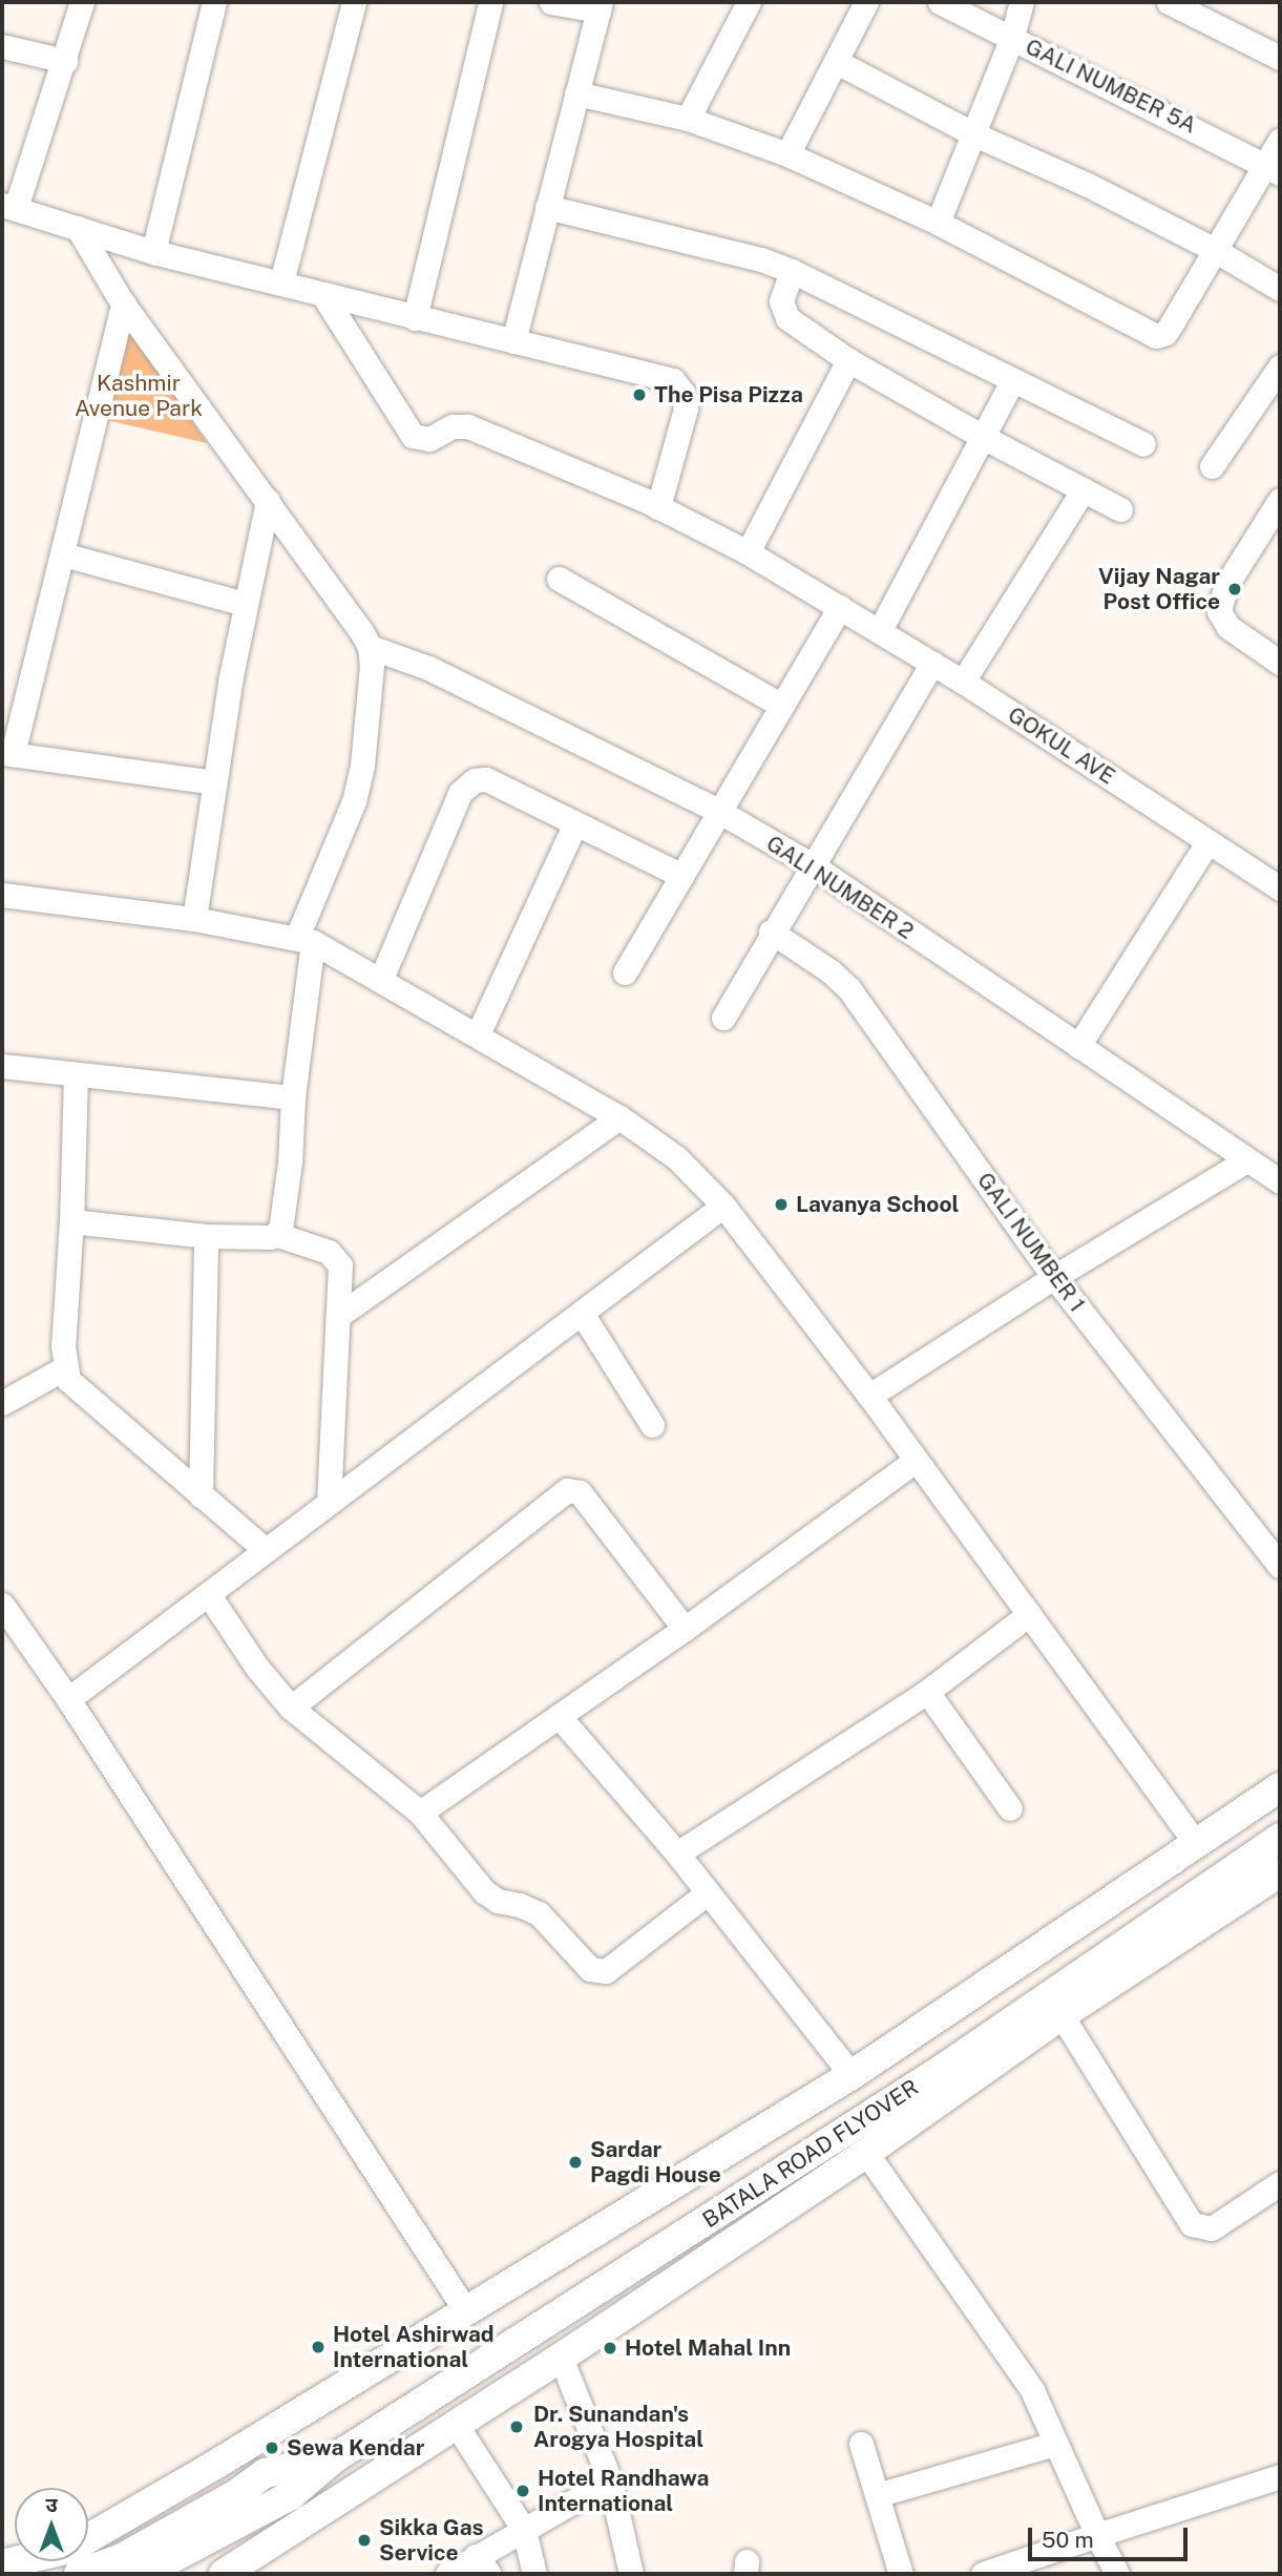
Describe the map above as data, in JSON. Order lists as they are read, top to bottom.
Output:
{
  "streets": {
    "main road": ["BATALA ROAD FLYOVER"],
    "street": [
      "GALI NUMBER 5A",
      "GOKUL AVE",
      "GALI NUMBER 2",
      "GALI NUMBER 1"
    ]
  },
  "parks": ["Kashmir Avenue Park"],
  "places": [
    "The Pisa Pizza",
    "Vijay Nagar Post Office",
    "Lavanya School",
    "Sardar Pagdi House",
    "Hotel Ashirwad International",
    "Hotel Mahal Inn",
    "Dr. Sunandan's Arogya Hospital",
    "Sewa Kendar",
    "Hotel Randhawa International",
    "Sikka Gas Service"
  ],
  "scale_bar": "50 m",
  "north": "top"
}
